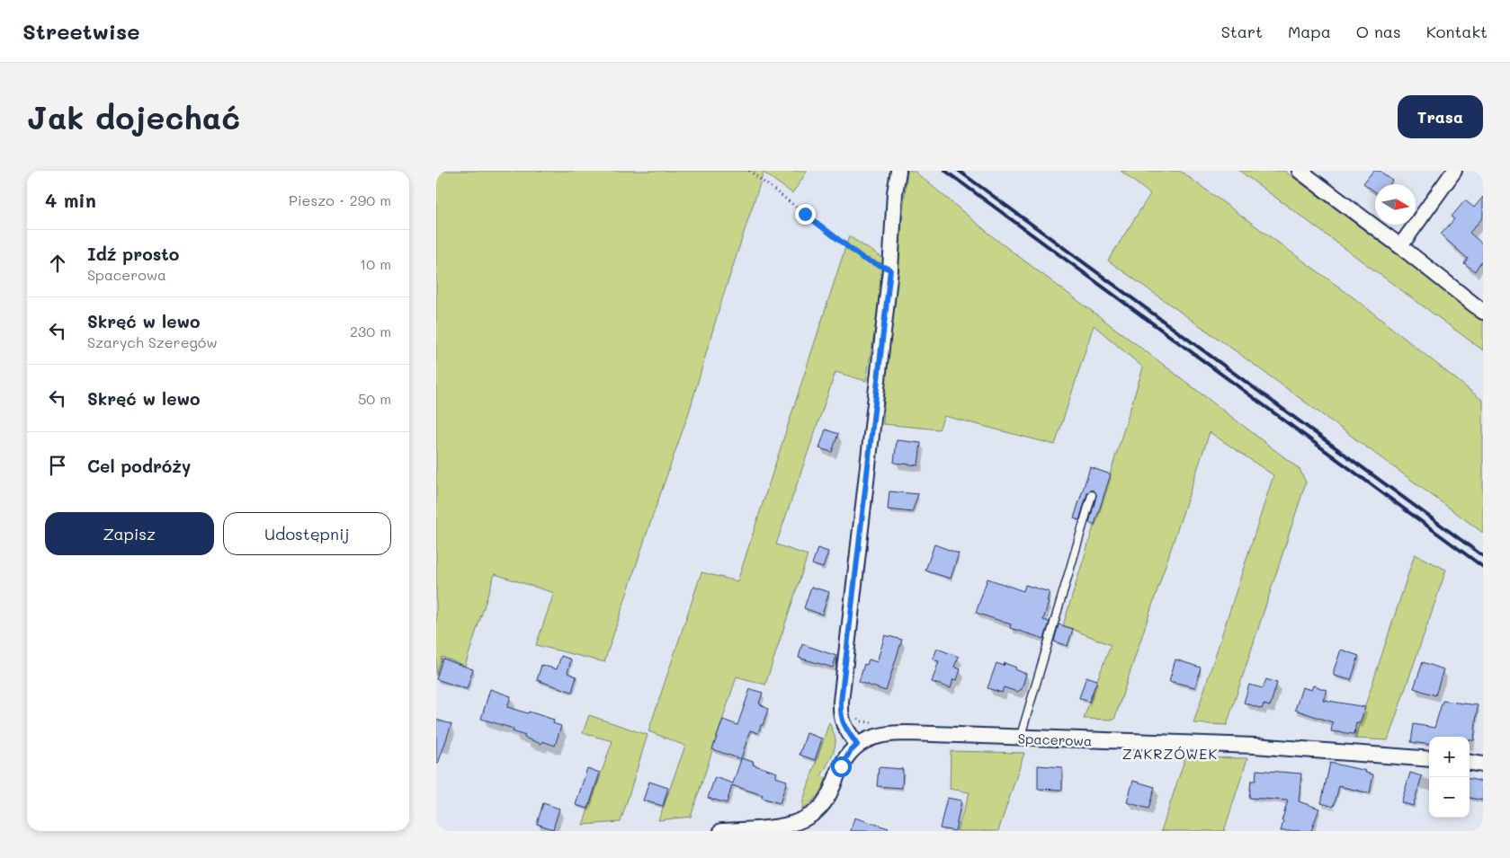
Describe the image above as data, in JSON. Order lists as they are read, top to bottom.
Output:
{
  "streets": {
    "street": ["Spacerowa"]
  },
  "districts": ["ZAKRZÓWEK"],
  "north": "right",
  "page": {
    "header": "Streetwise",
    "nav": [
      "Start",
      "Mapa",
      "O nas",
      "Kontakt"
    ],
    "buttons": [
      "Trasa",
      ["Zapisz", "Udostępnij"]
    ],
    "title": "Jak dojechać",
    "heading": ["4 min", "Pieszo · 290 m"],
    "list": [
      ["Idź prosto", "Spacerowa", "10 m"],
      ["Skręć w lewo", "Szarych Szeregów", "230 m"],
      ["Skręć w lewo", "50 m"],
      "Cel podróży"
    ],
    "map_buttons": ["+", "−"]
  }
}
